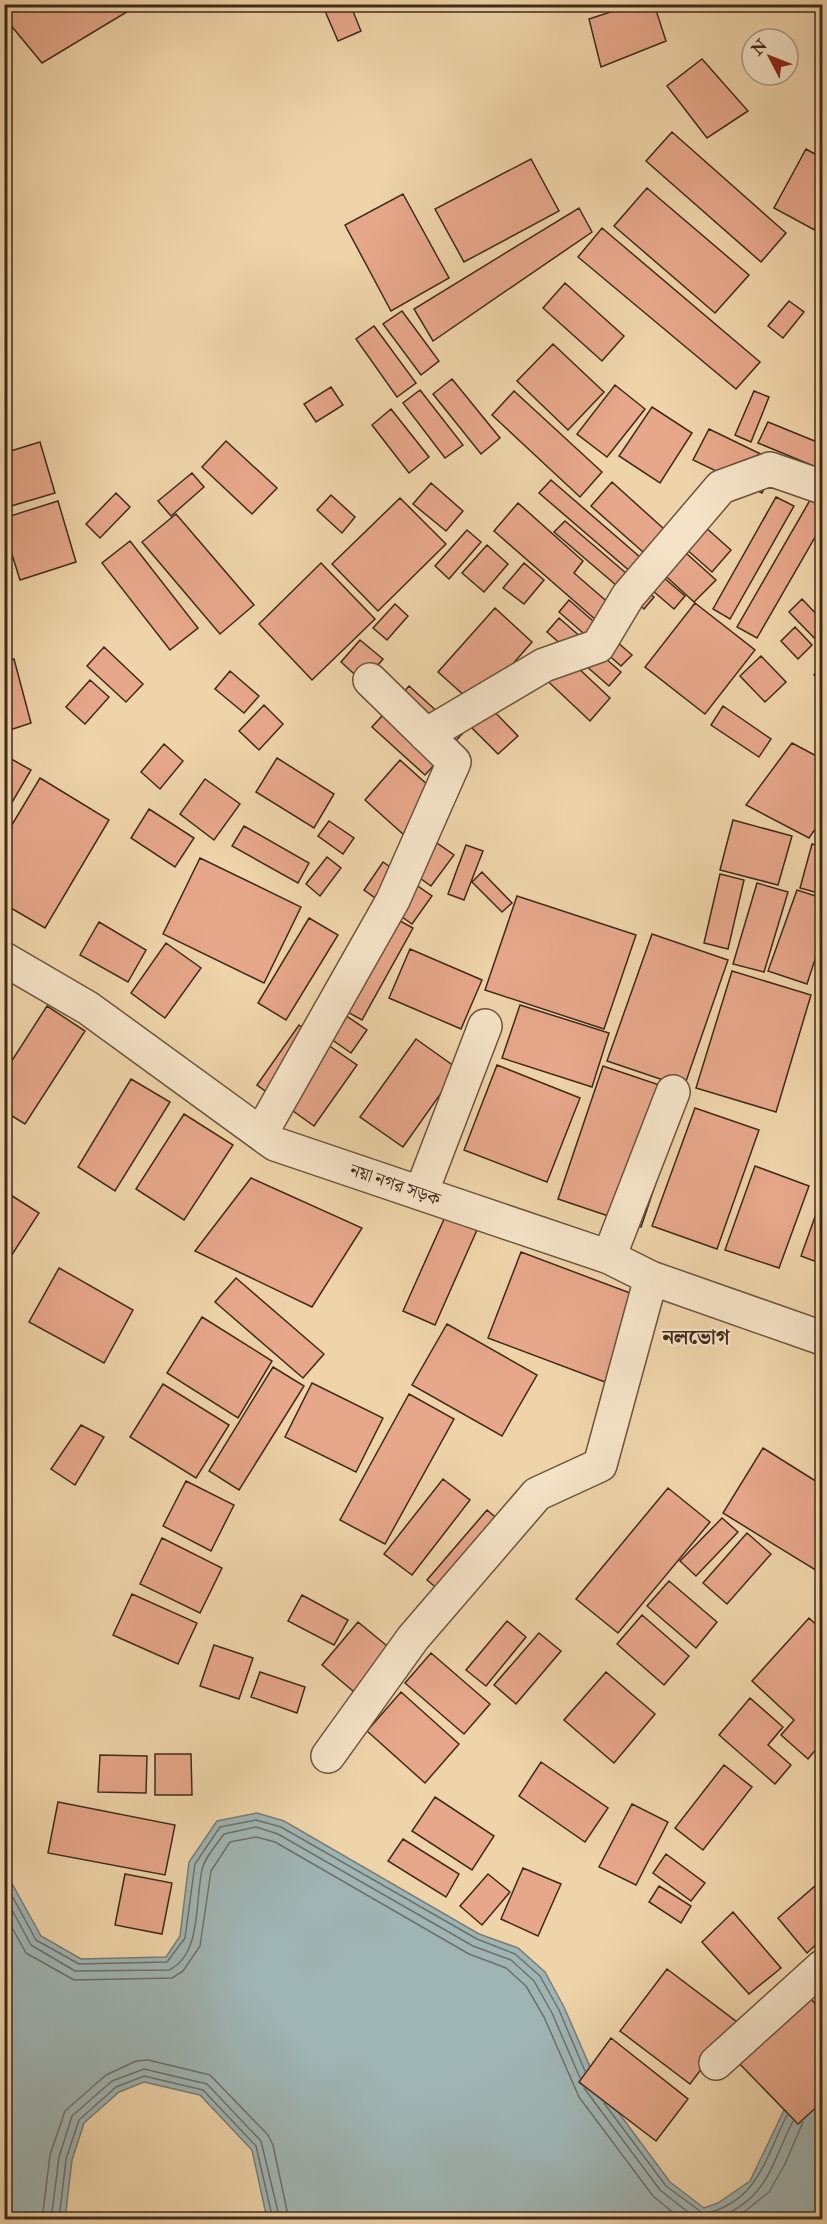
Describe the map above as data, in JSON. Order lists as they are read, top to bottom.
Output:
{
  "streets": {
    "street": ["নয়া নগর সড়ক"]
  },
  "districts": ["নলভোগ"],
  "north": "top left"
}
